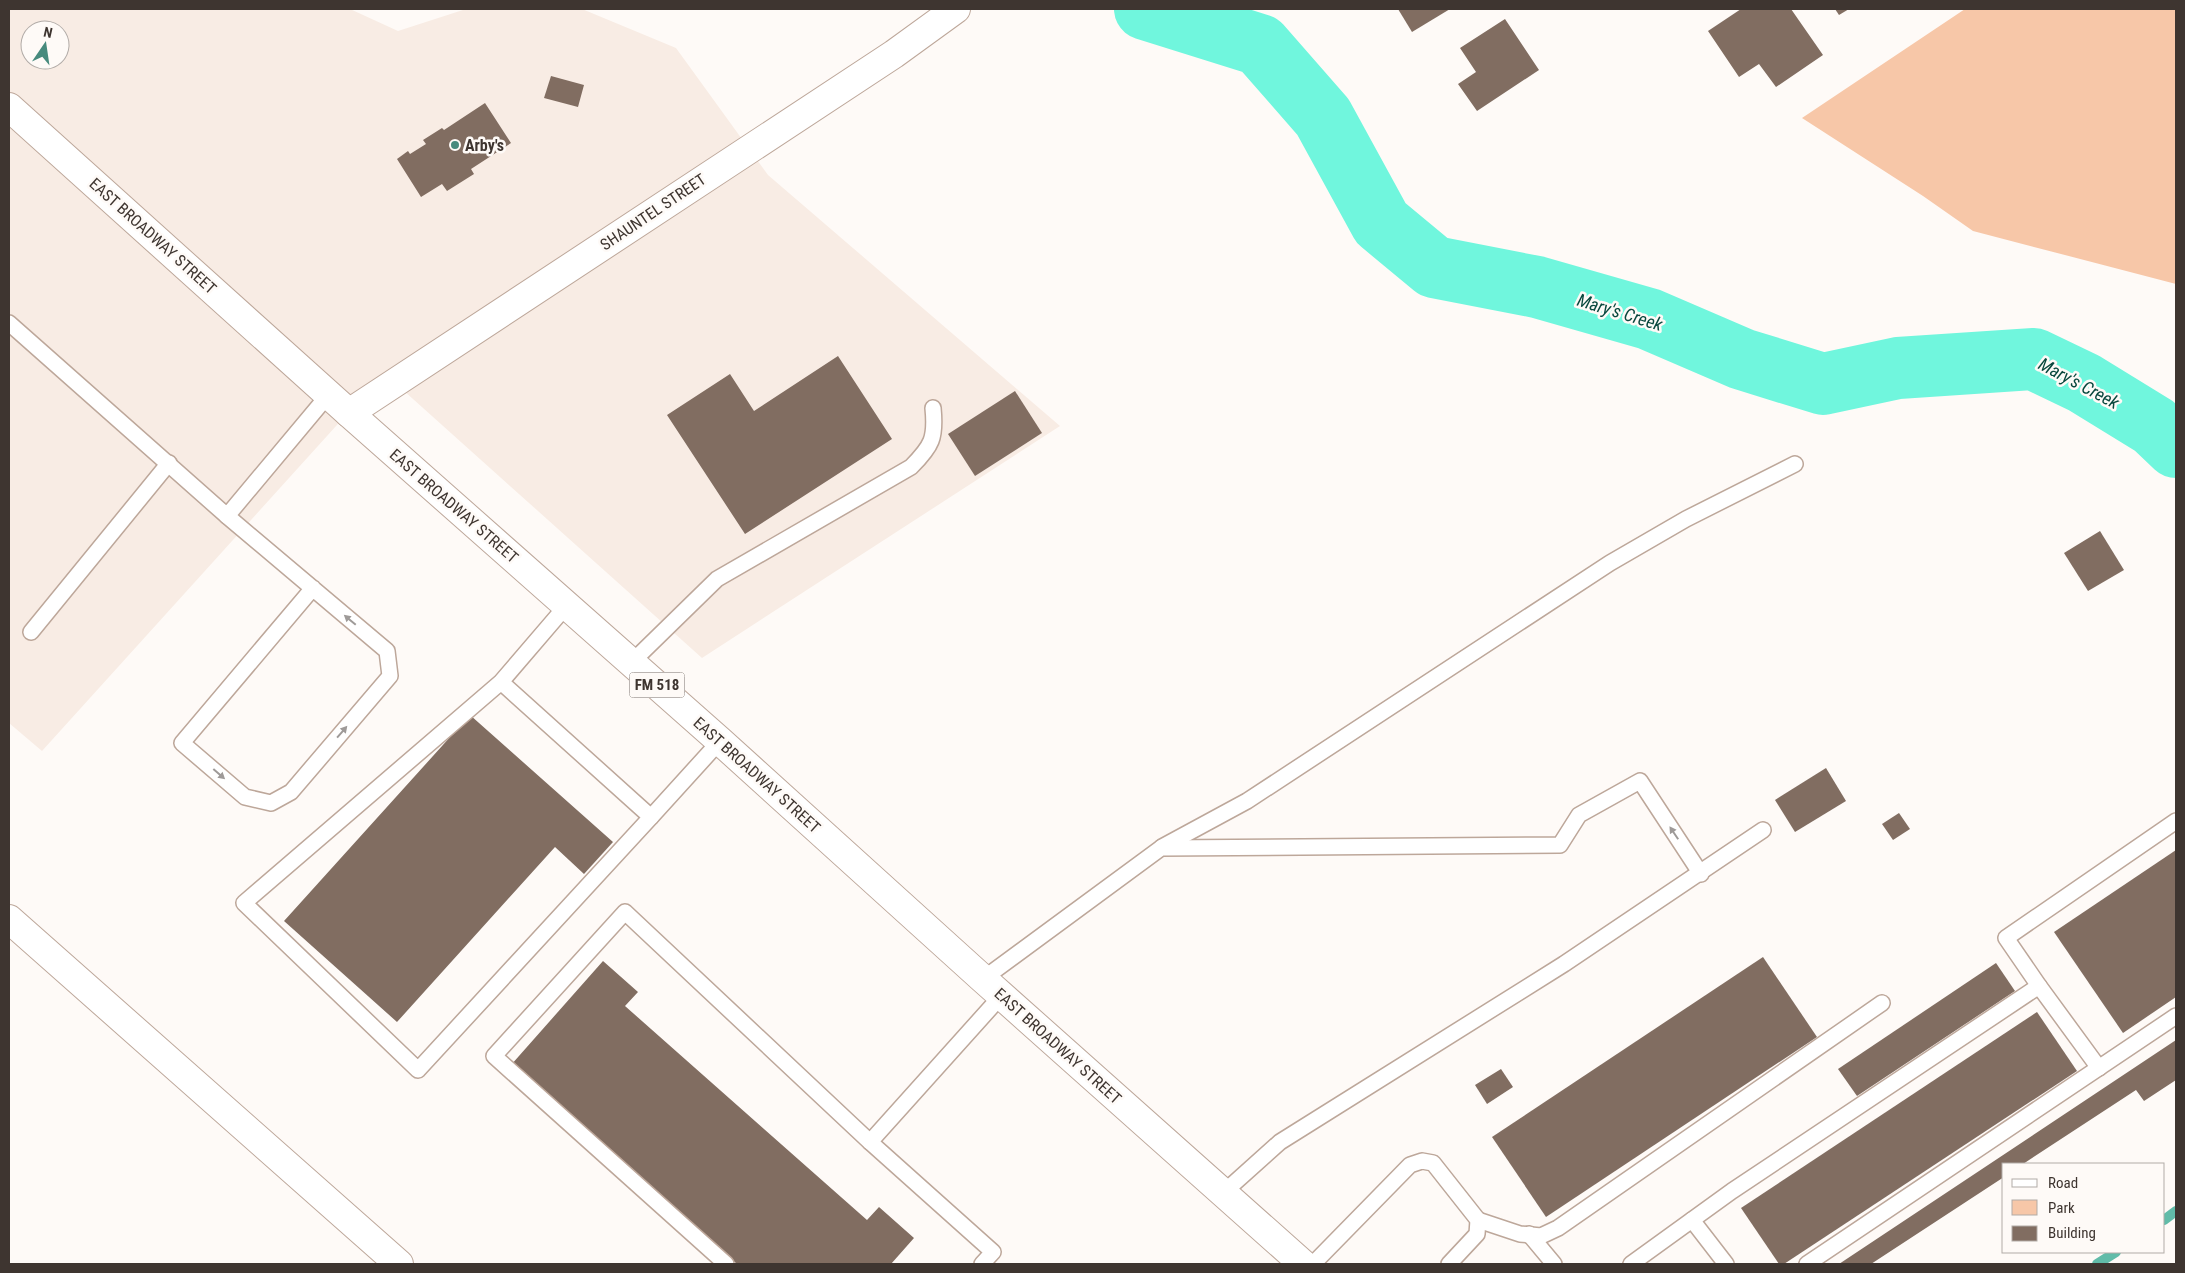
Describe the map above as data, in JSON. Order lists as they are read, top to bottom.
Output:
{
  "streets": {
    "main road": ["SHAUNTEL STREET", "EAST BROADWAY STREET", "FM 518"]
  },
  "crossings": [
    ["SHAUNTEL STREET", "EAST BROADWAY STREET"]
  ],
  "water": ["Mary's Creek"],
  "places": ["Arby's"],
  "legend": ["Road", "Park", "Building"],
  "north": "top"
}
